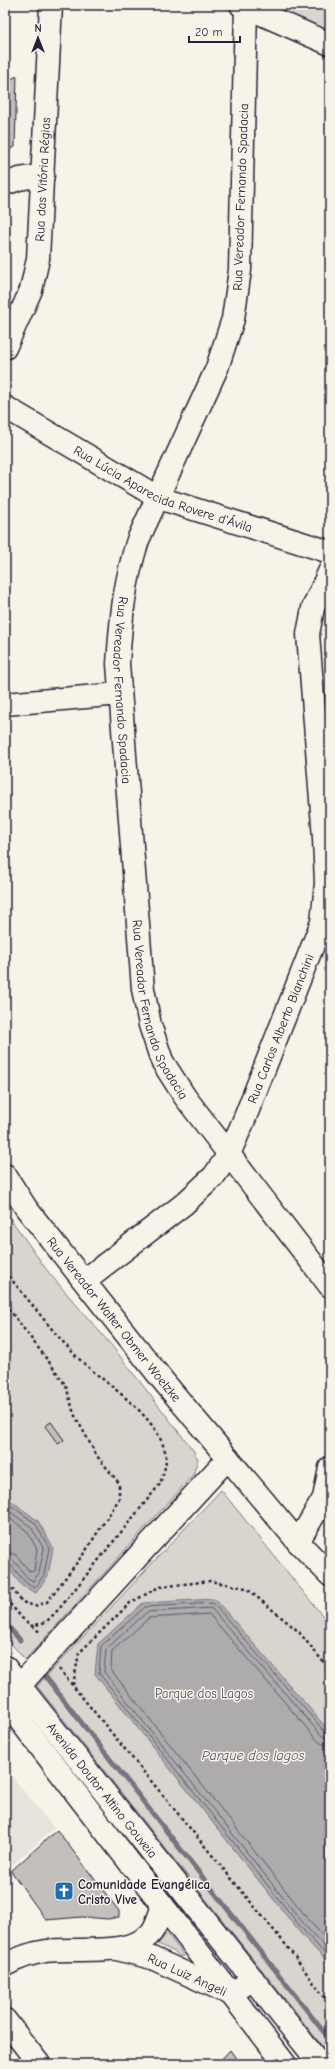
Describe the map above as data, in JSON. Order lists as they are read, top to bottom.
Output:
{
  "streets": {
    "street": [
      "Rua das Vitória Régias",
      "Rua Vereador Fernando Spadacia",
      "Rua Lúcia Aparecida Rovere d'Ávila",
      "Rua Carlos Alberto Bianchini",
      "Rua Vereador Walter Obmer Woelzke",
      "Avenida Doutor Altino Gouveia",
      "Rua Luiz Angeli"
    ]
  },
  "crossings": [
    ["Rua Vereador Fernando Spadacia", "Rua Lúcia Aparecida Rovere d'Ávila"],
    ["Rua Vereador Fernando Spadacia", "Rua Carlos Alberto Bianchini"],
    ["Rua Carlos Alberto Bianchini", "Rua Vereador Walter Obmer Woelzke"],
    ["Avenida Doutor Altino Gouveia", "Rua Luiz Angeli"]
  ],
  "water": ["Parque dos lagos"],
  "parks": ["Parque dos Lagos"],
  "places": {
    "church": ["Comunidade Evangélica Cristo Vive"]
  },
  "scale_bar": "20 m",
  "north": "top"
}
